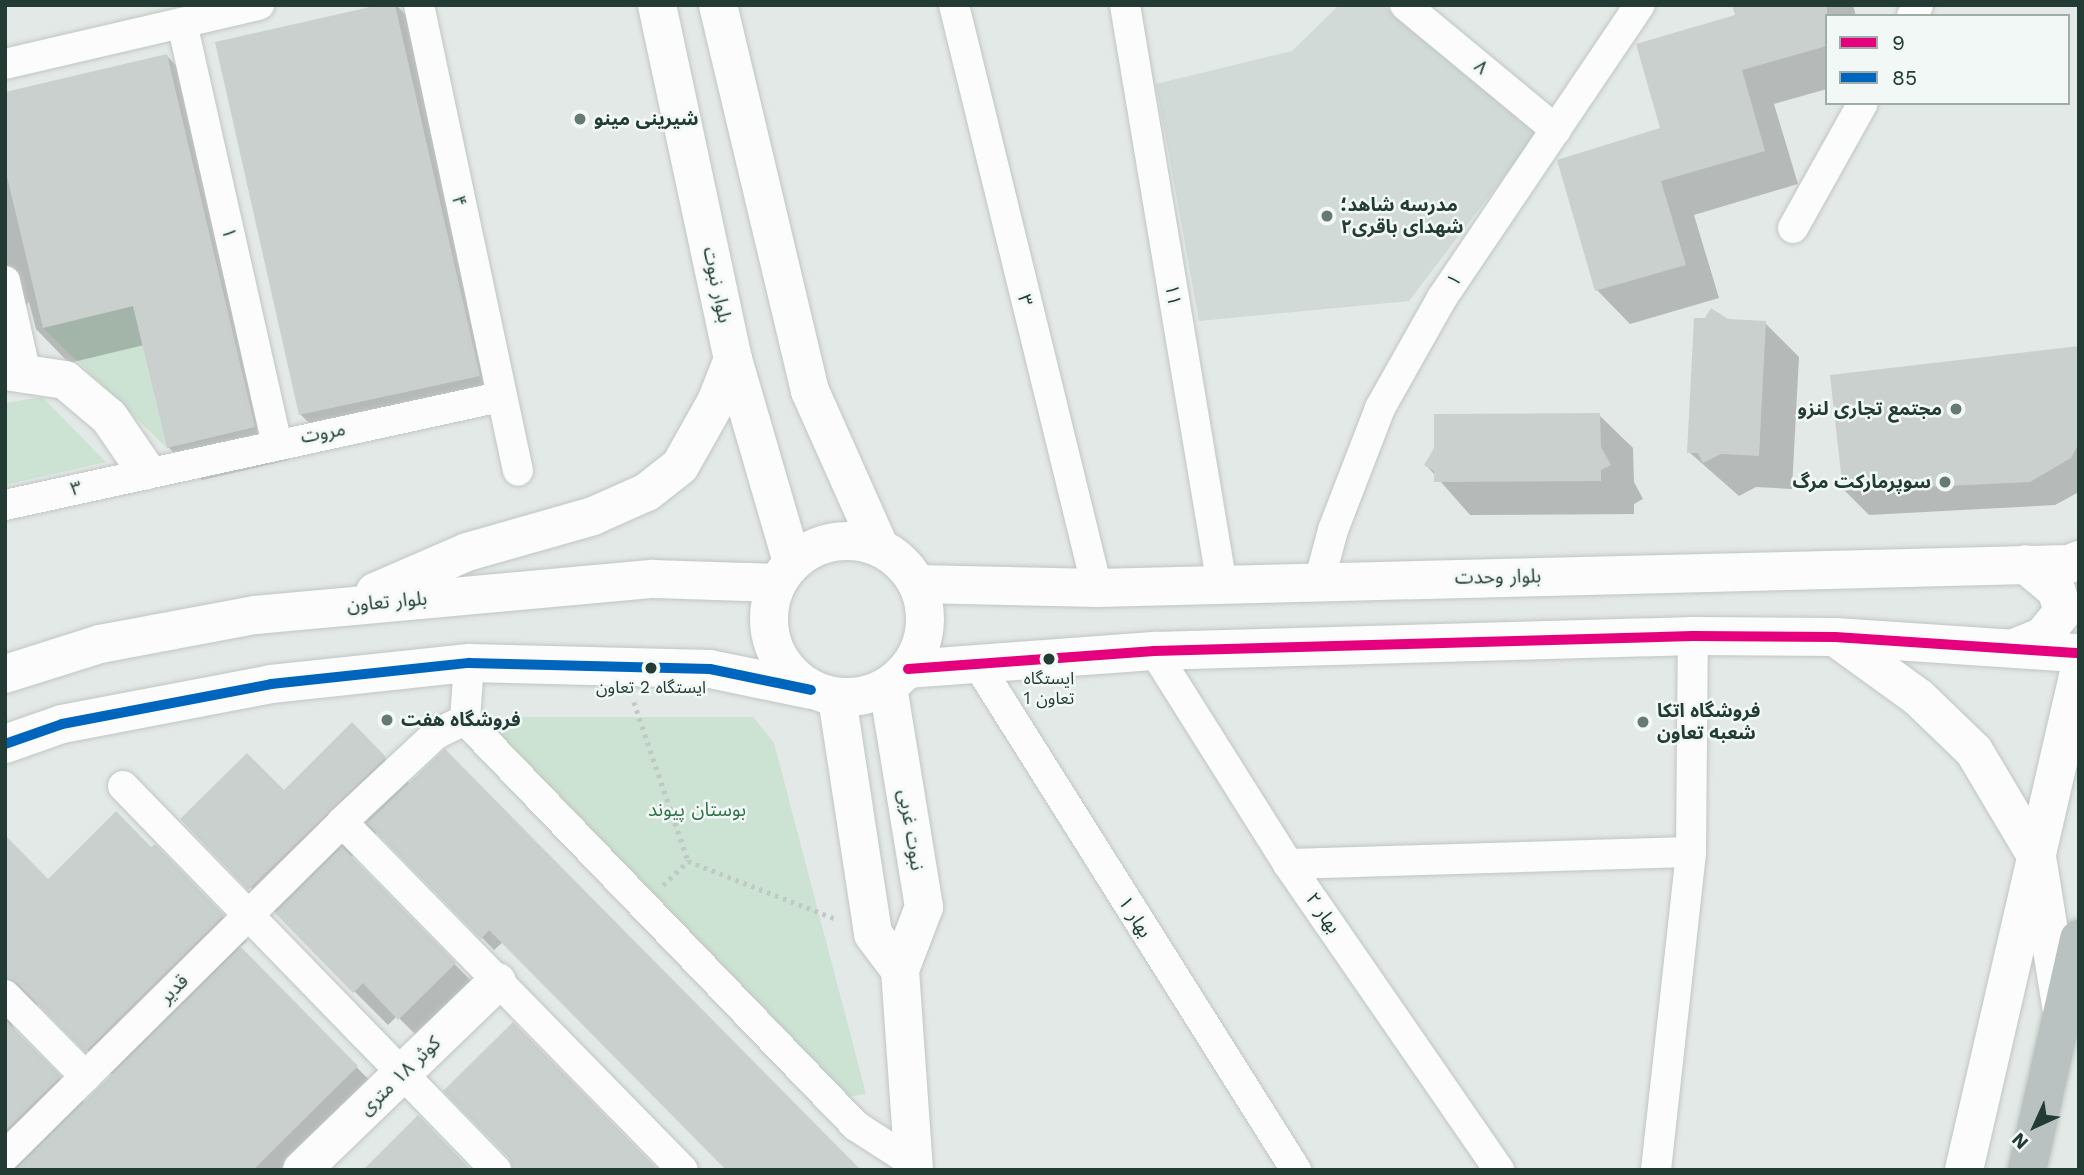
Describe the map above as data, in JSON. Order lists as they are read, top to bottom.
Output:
{
  "streets": {
    "main road": [
      "بلوار نبوت",
      "بلوار وحدت",
      "بلوار تعاون",
      "نبوت غربی",
      "کوثر ۱۸ متری"
    ],
    "street": [
      "۸",
      "۴",
      "۱",
      "۱۱",
      "۳",
      "مروت",
      "بهار ۲",
      "بهار ۱",
      "قدیر"
    ]
  },
  "crossings": [
    ["۸", "۱"],
    ["۴", "مروت"],
    ["۱", "مروت"],
    ["۱", "بلوار وحدت"],
    ["بلوار نبوت", "بلوار وحدت"],
    ["بلوار نبوت", "بلوار تعاون"],
    ["بلوار نبوت", "نبوت غربی"],
    ["۱۱", "بلوار وحدت"],
    ["۳", "مروت"],
    ["۳", "بلوار وحدت"],
    ["بلوار وحدت", "بلوار تعاون"],
    ["بلوار وحدت", "نبوت غربی"],
    ["بلوار تعاون", "نبوت غربی"]
  ],
  "parks": ["بوستان پیوند"],
  "places": [
    "شیرینی مینو",
    "مدرسه شاهد؛ شهدای باقری۲",
    "مجتمع تجاری لنزو",
    "سوپرمارکت مرگ",
    "ایستگاه 1 تعاون",
    "ایستگاه 2 تعاون",
    "فروشگاه هفت",
    "فروشگاه اتکا شعبه تعاون"
  ],
  "lines": ["transit line 9", "transit line 85"],
  "legend": ["9", "85"],
  "north": "bottom left"
}
